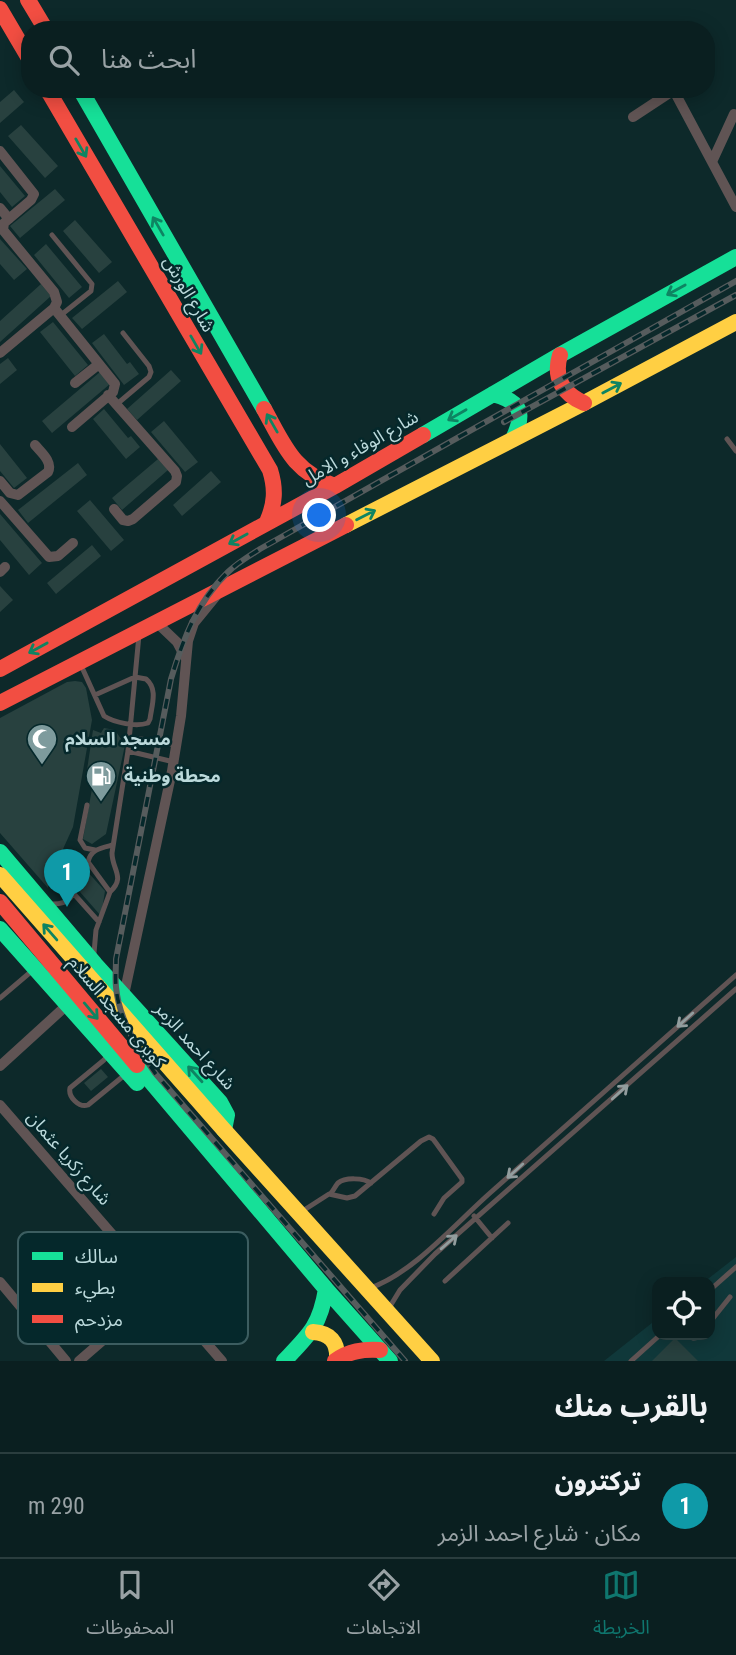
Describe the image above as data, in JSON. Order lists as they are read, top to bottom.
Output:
{
  "streets": {
    "main road": [
      "شارع الورش",
      "شارع الوفاء و الامل",
      "كوبرى مسجد السلام",
      "شارع احمد الزمر"
    ],
    "street": ["شارع زكريا عثمان"]
  },
  "crossings": [
    ["شارع الورش", "شارع الوفاء و الامل"],
    ["كوبرى مسجد السلام", "شارع احمد الزمر"]
  ],
  "places": {
    "mosque": ["مسجد السلام"],
    "fuel station": ["محطة وطنية"]
  },
  "legend": ["سالك", "بطيء", "مزدحم"],
  "page": {
    "search": "ابحث هنا",
    "pins": "1",
    "heading": "بالقرب منك",
    "list": [
      {
        "mark": "1",
        "name": "تركترون",
        "note": "مكان · شارع احمد الزمر",
        "value": "290 m"
      }
    ],
    "nav": ["الخريطة", "الاتجاهات", "المحفوظات"]
  }
}
